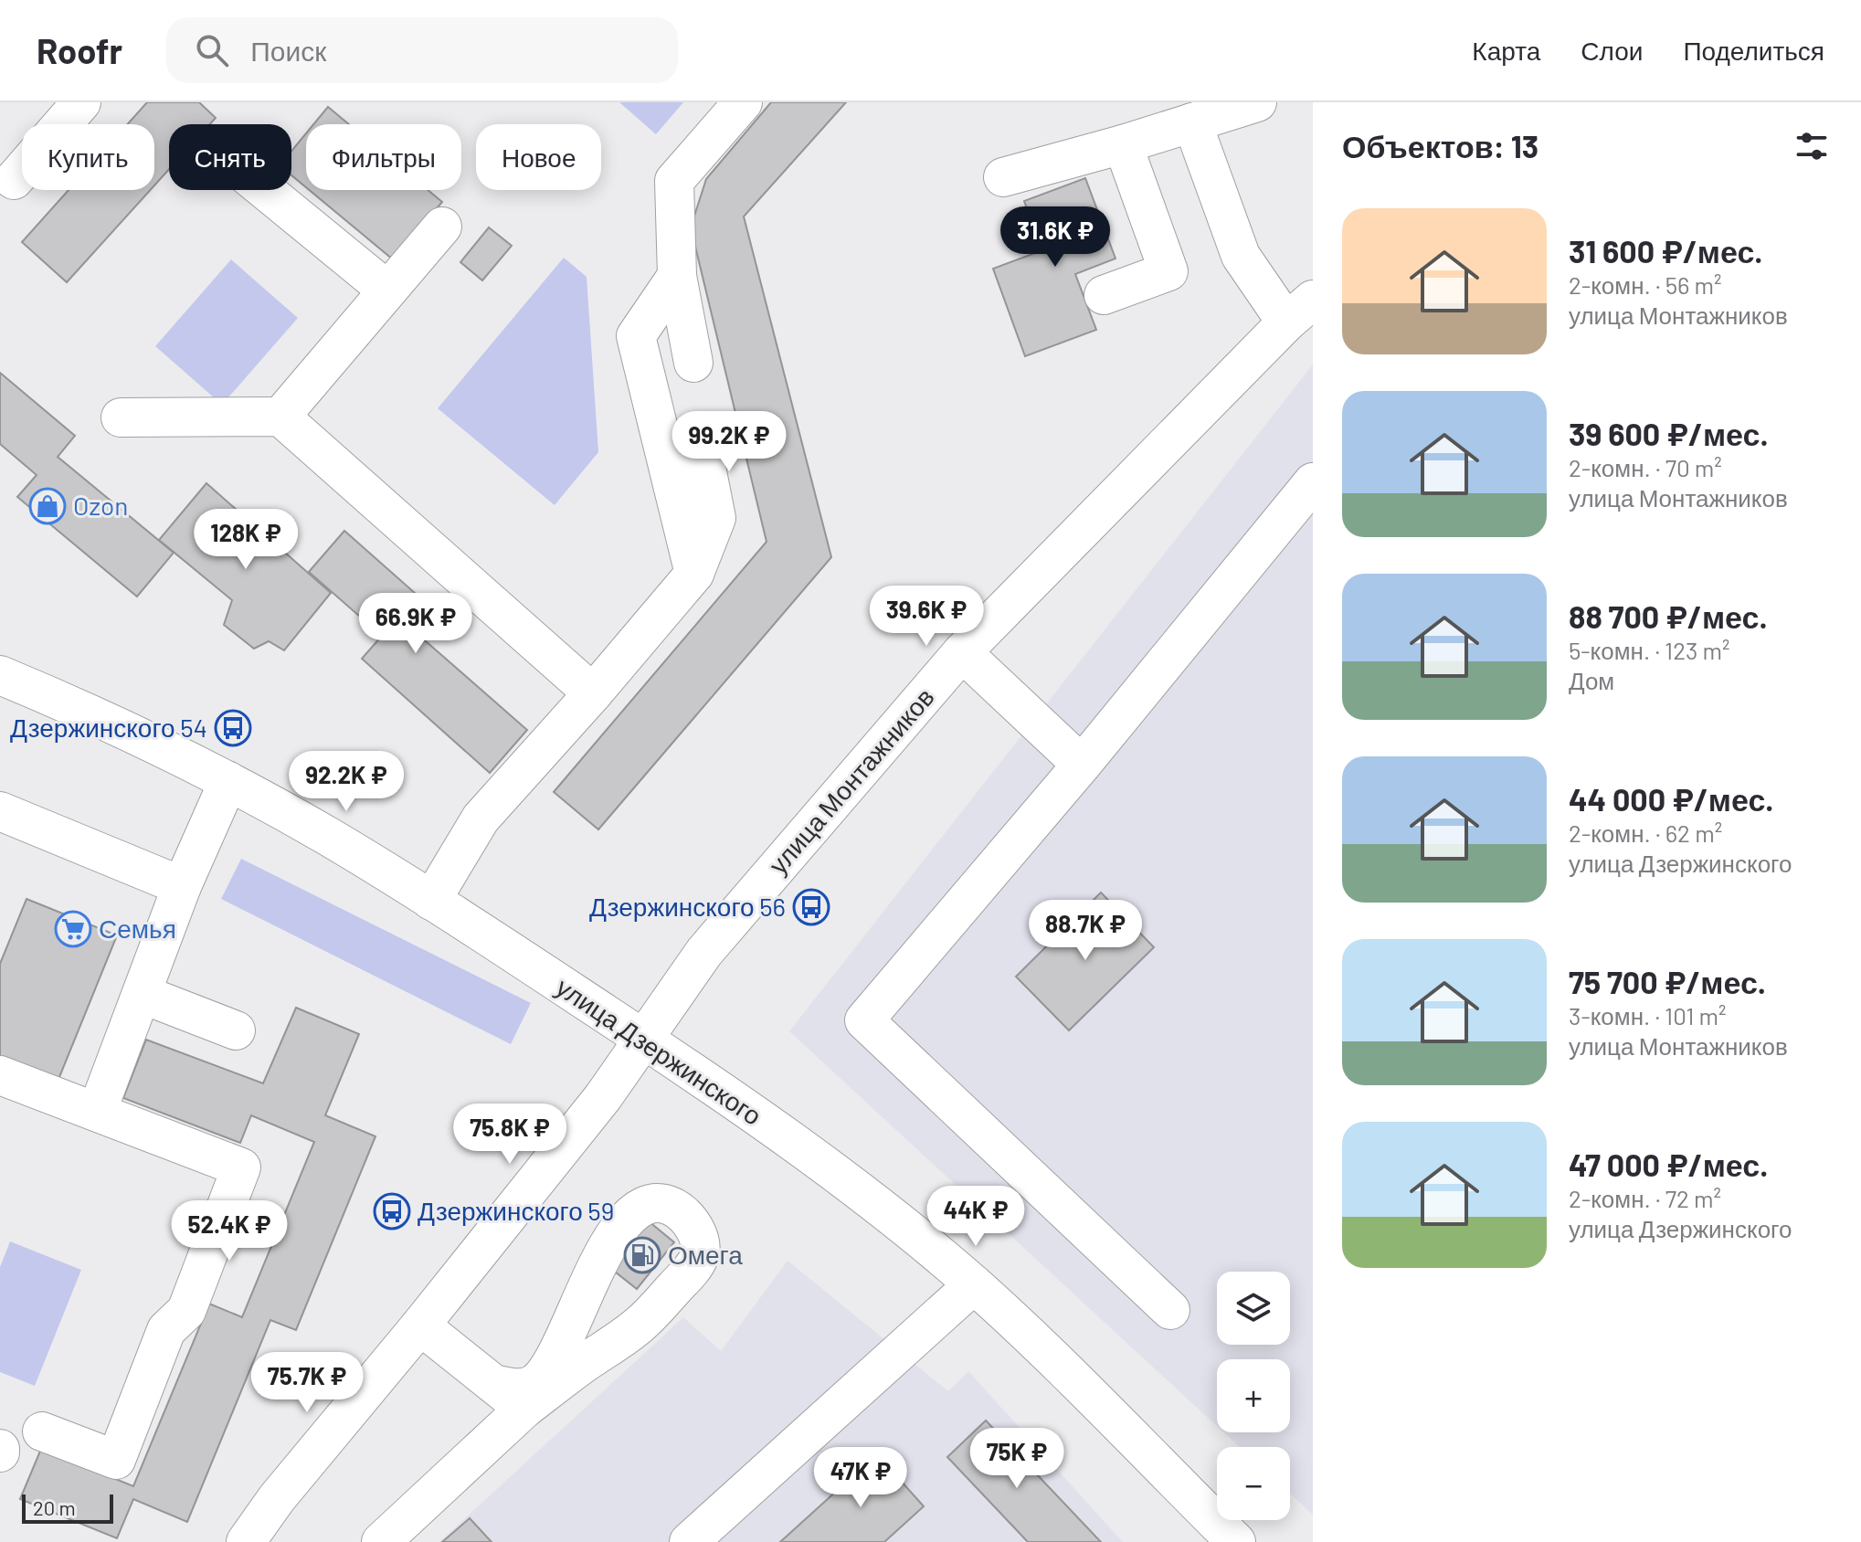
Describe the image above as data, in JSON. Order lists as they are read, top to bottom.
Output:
{
  "streets": {
    "street": ["улица Монтажников", "улица Дзержинского"]
  },
  "crossings": [
    ["улица Монтажников", "улица Дзержинского"]
  ],
  "places": {
    "shop": ["Ozon"],
    "bus stop": ["Дзержинского 54", "Дзержинского 56", "Дзержинского 59"],
    "supermarket": ["Семья"],
    "fuel station": ["Омега"]
  },
  "scale_bar": "20 m",
  "page": {
    "header": "Roofr",
    "search": "Поиск",
    "nav": ["Карта", "Слои", "Поделиться"],
    "heading": "Объектов: 13",
    "chip": [
      "Купить",
      "Снять",
      "Фильтры",
      "Новое"
    ],
    "list": [
      {
        "name": "31 600 ₽/мес.",
        "note": "2-комн. · 56 m² · улица Монтажников"
      },
      {
        "name": "39 600 ₽/мес.",
        "note": "2-комн. · 70 m² · улица Монтажников"
      },
      {
        "name": "88 700 ₽/мес.",
        "note": "5-комн. · 123 m² · Дом"
      },
      {
        "name": "44 000 ₽/мес.",
        "note": "2-комн. · 62 m² · улица Дзержинского"
      },
      {
        "name": "75 700 ₽/мес.",
        "note": "3-комн. · 101 m² · улица Монтажников"
      },
      {
        "name": "47 000 ₽/мес.",
        "note": "2-комн. · 72 m² · улица Дзержинского"
      }
    ],
    "price": [
      "31.6K ₽",
      "99.2K ₽",
      "128K ₽",
      "39.6K ₽",
      "66.9K ₽",
      "92.2K ₽",
      "88.7K ₽",
      "75.8K ₽",
      "44K ₽",
      "52.4K ₽",
      "75.7K ₽",
      "75K ₽",
      "47K ₽"
    ],
    "map_buttons": ["+", "−"],
    "scale": "20 m"
  }
}
